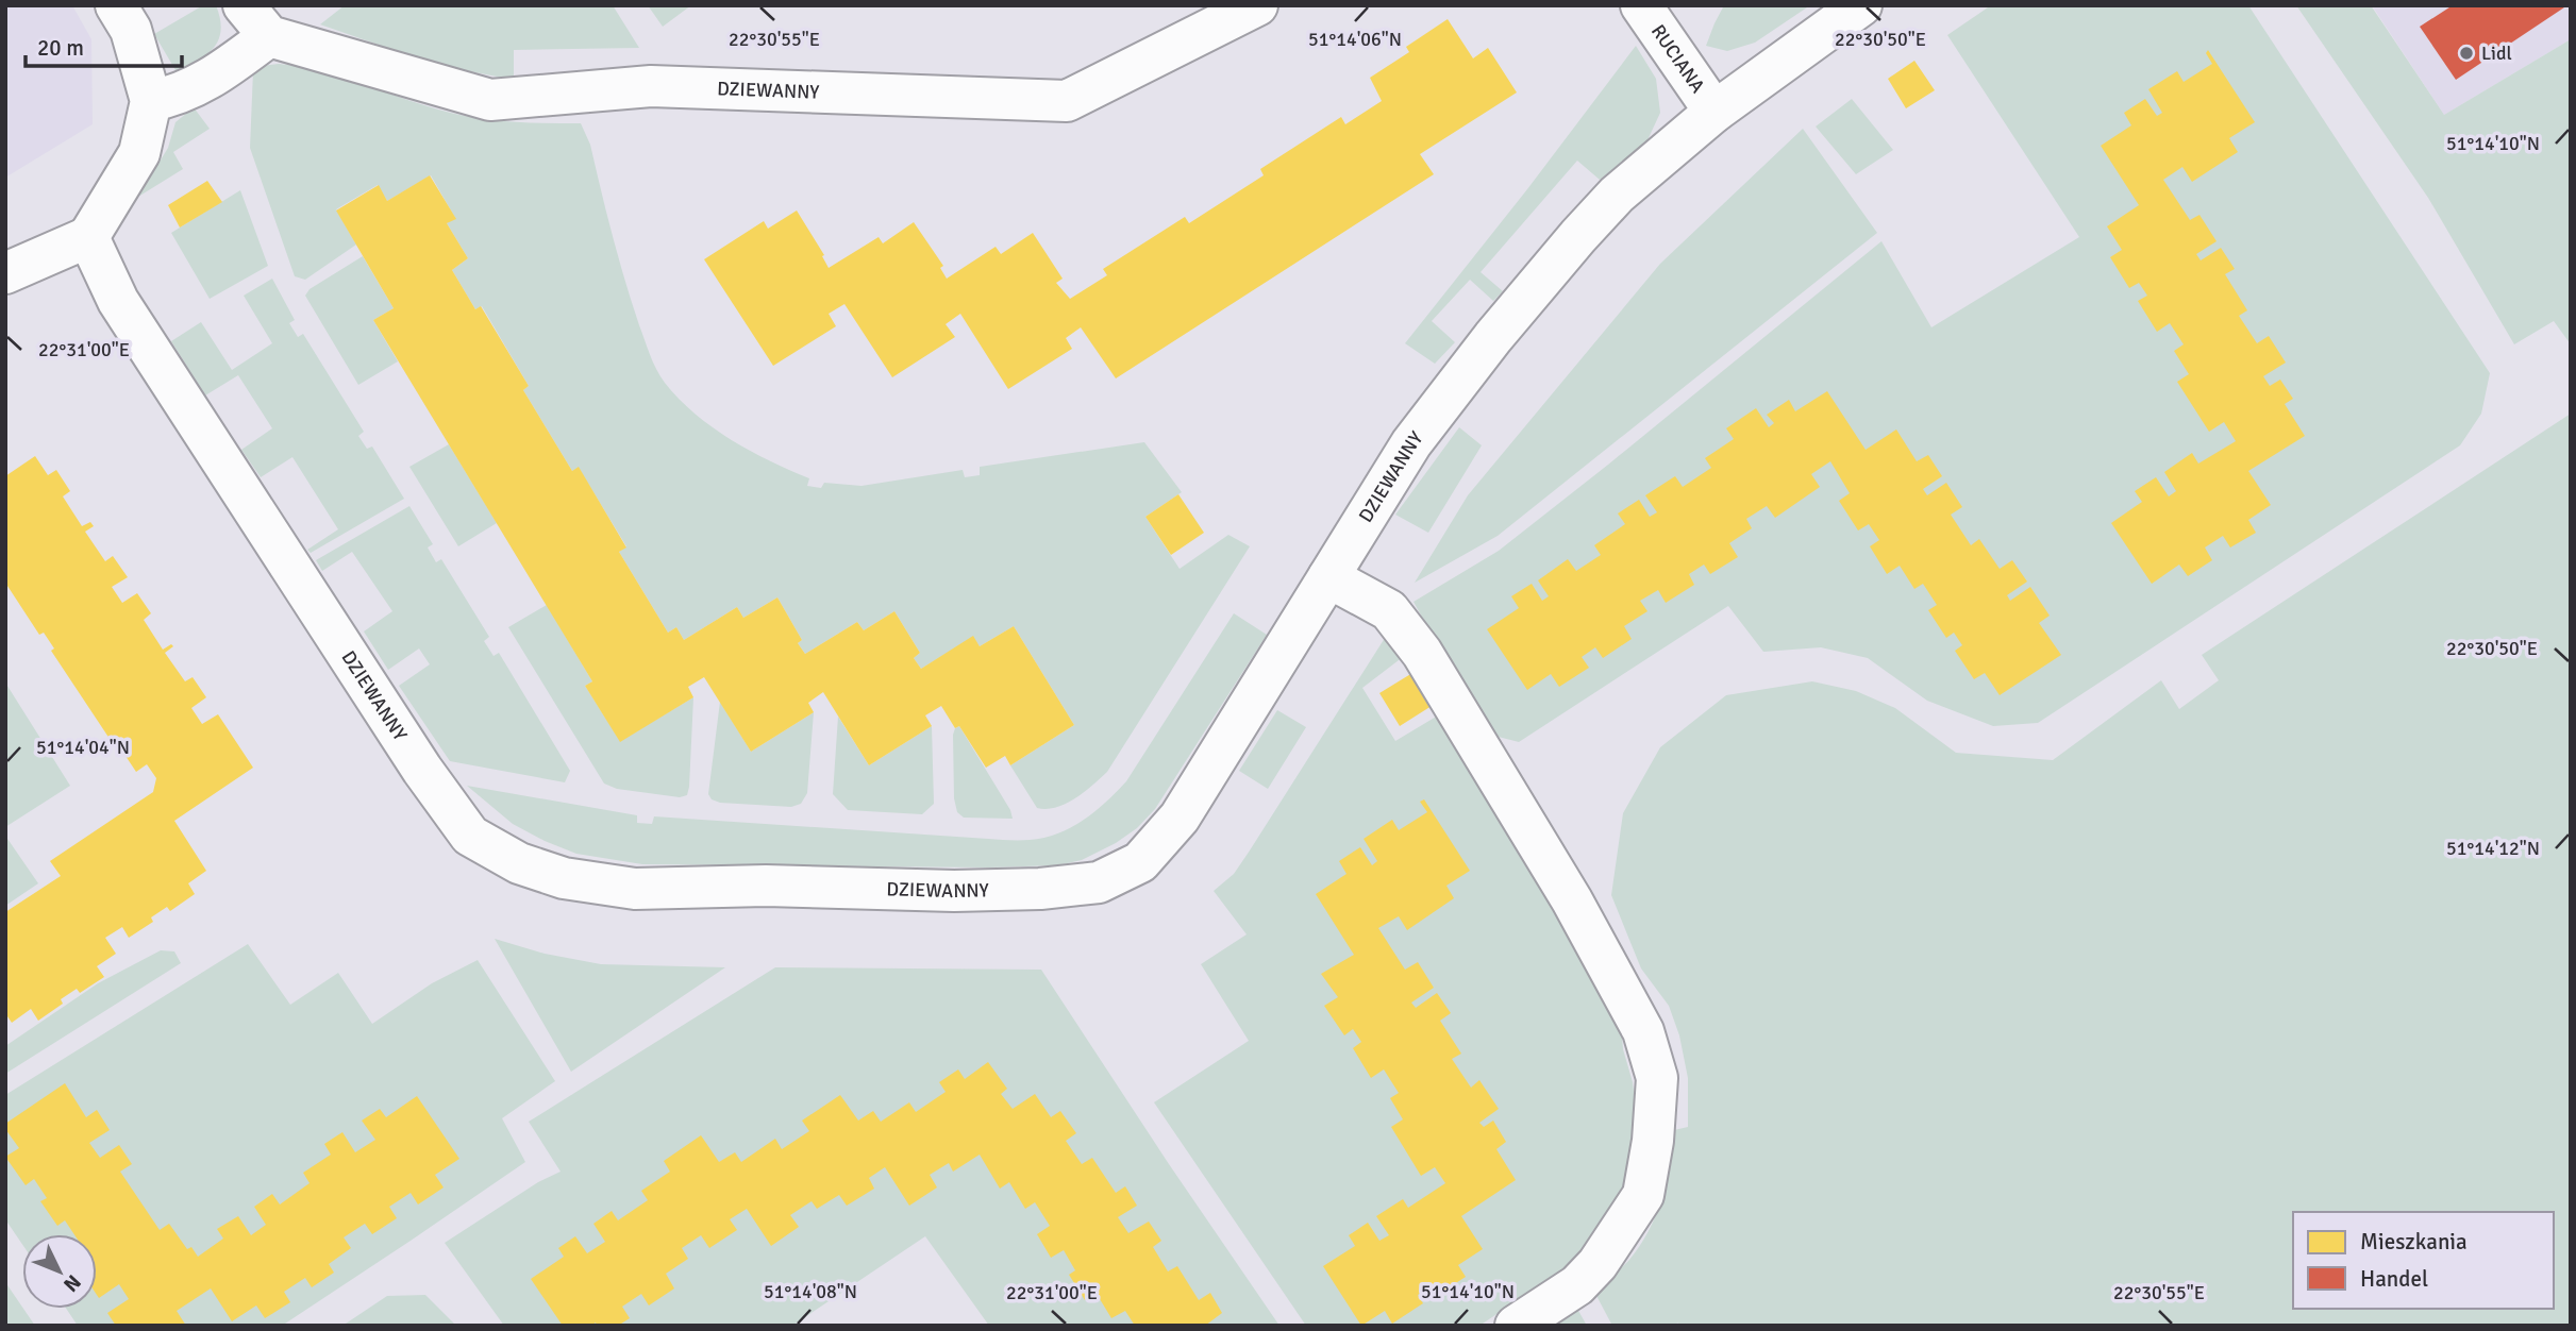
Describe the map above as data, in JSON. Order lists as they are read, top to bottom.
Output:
{
  "streets": {
    "street": ["RUCIANA", "DZIEWANNY"]
  },
  "crossings": [
    ["RUCIANA", "DZIEWANNY"]
  ],
  "places": ["Lidl"],
  "legend": ["Mieszkania", "Handel"],
  "scale_bar": "20 m",
  "north": "bottom right",
  "coordinates": [
    "22°30'55\"E",
    "22°30'50\"E",
    "51°14'06\"N",
    "51°14'10\"N",
    "22°31'00\"E",
    "51°14'04\"N",
    "51°14'12\"N",
    "51°14'08\"N"
  ]
}
